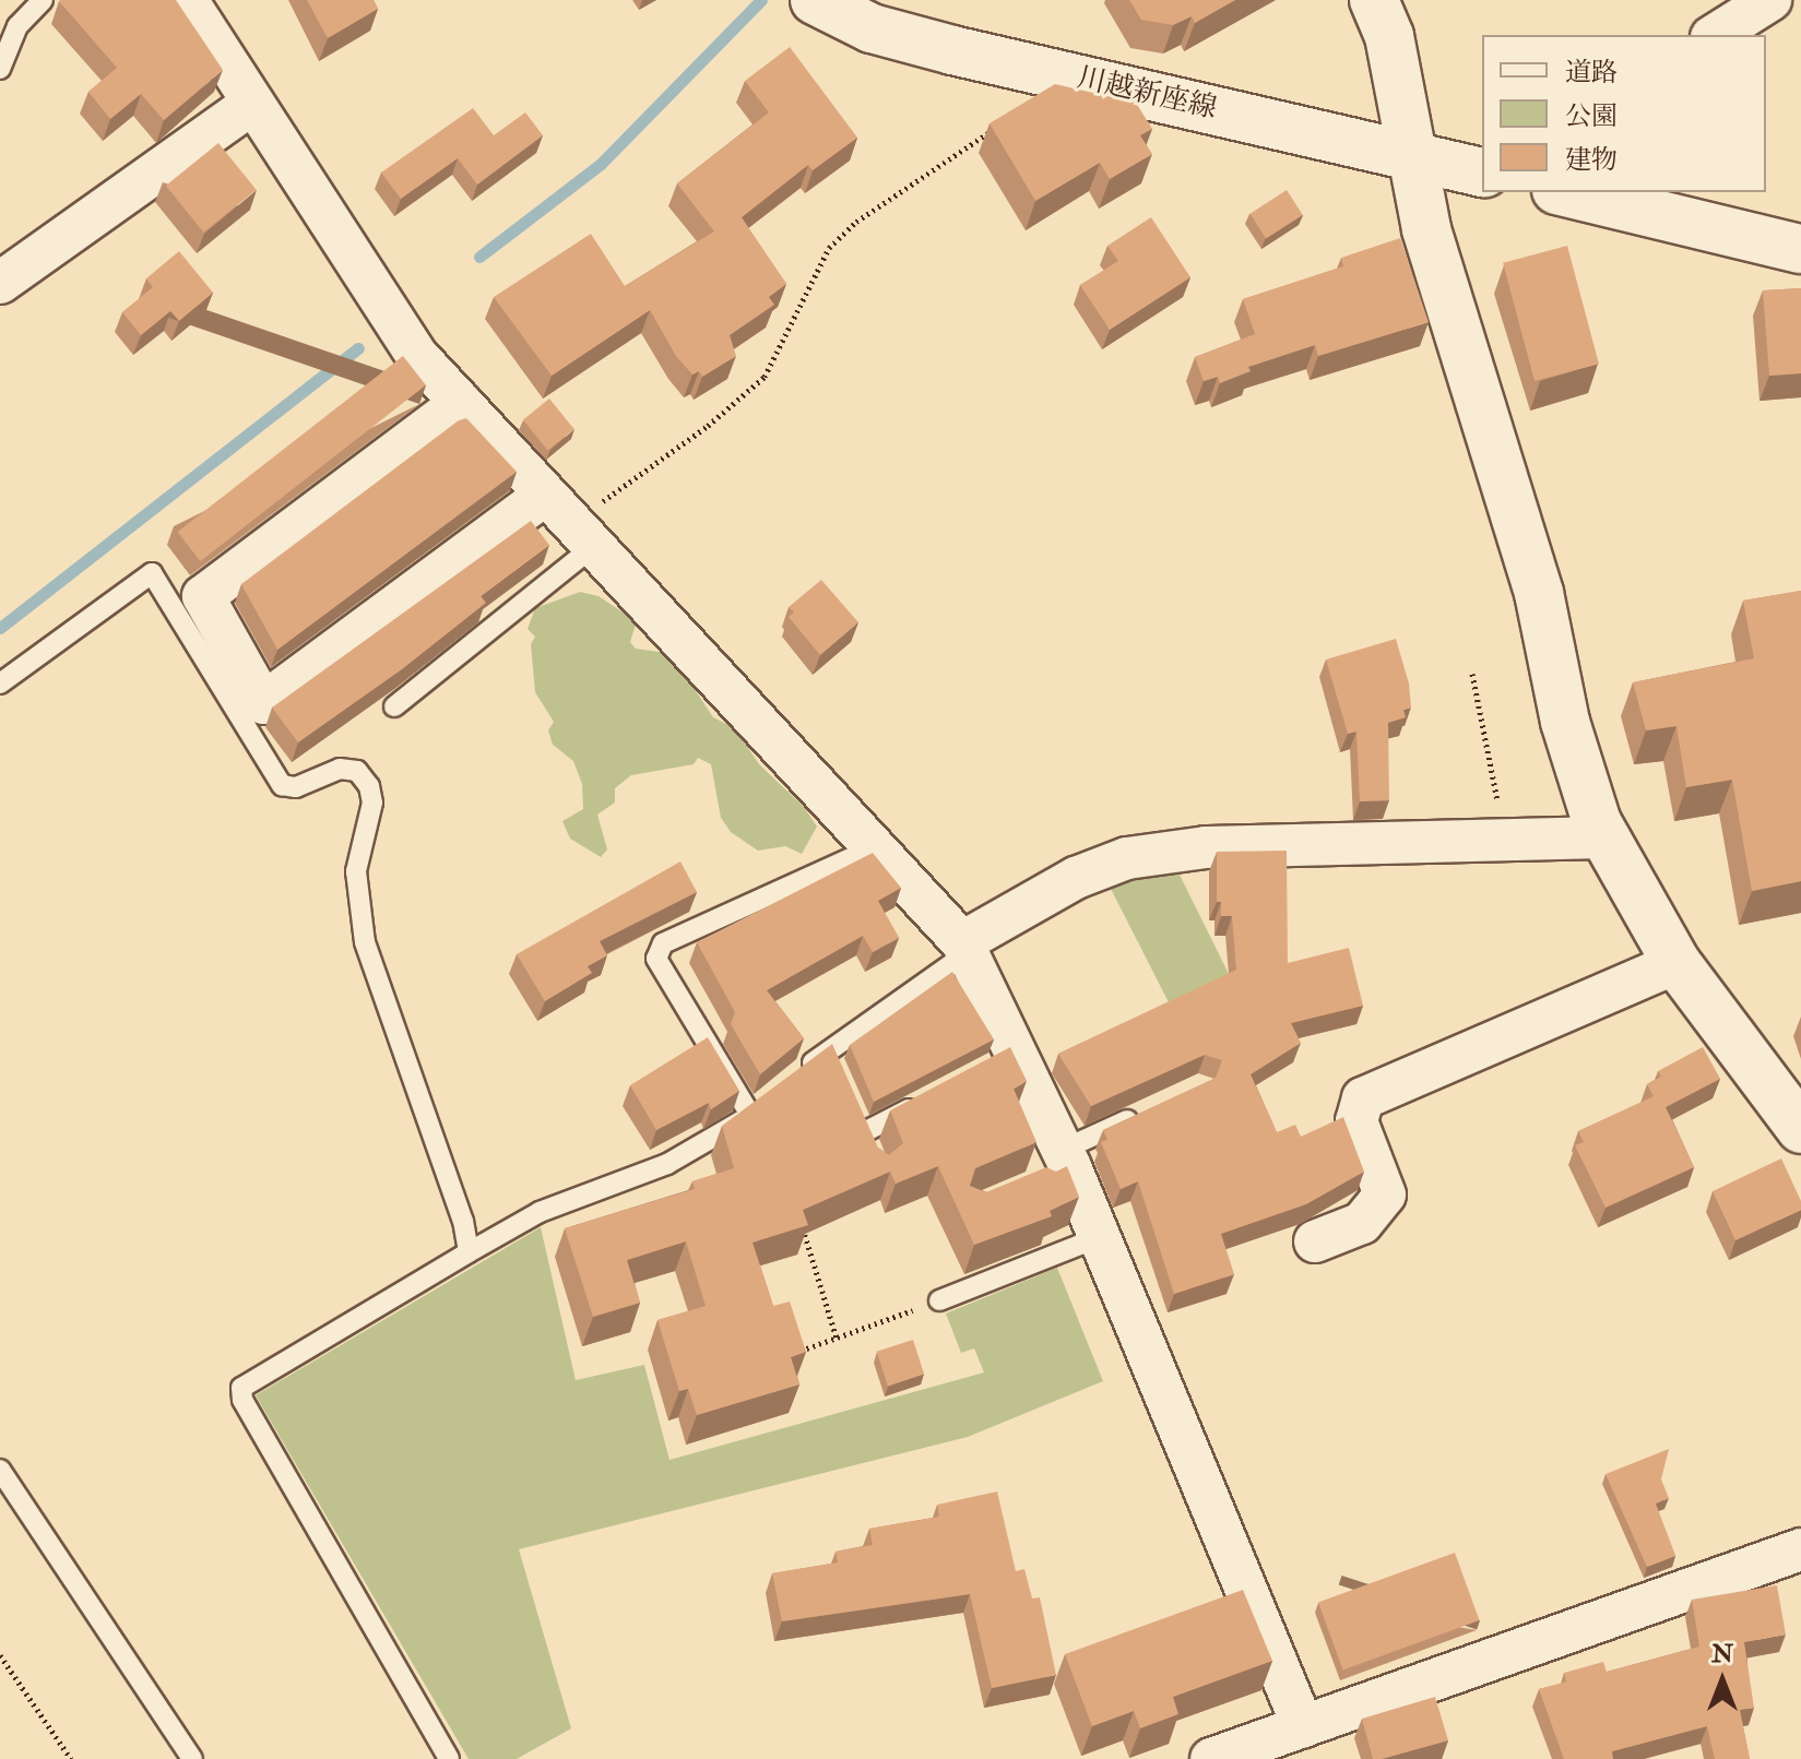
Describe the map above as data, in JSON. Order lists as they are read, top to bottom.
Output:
{
  "streets": {
    "street": ["川越新座線"]
  },
  "legend": ["道路", "公園", "建物"],
  "north": "top"
}
